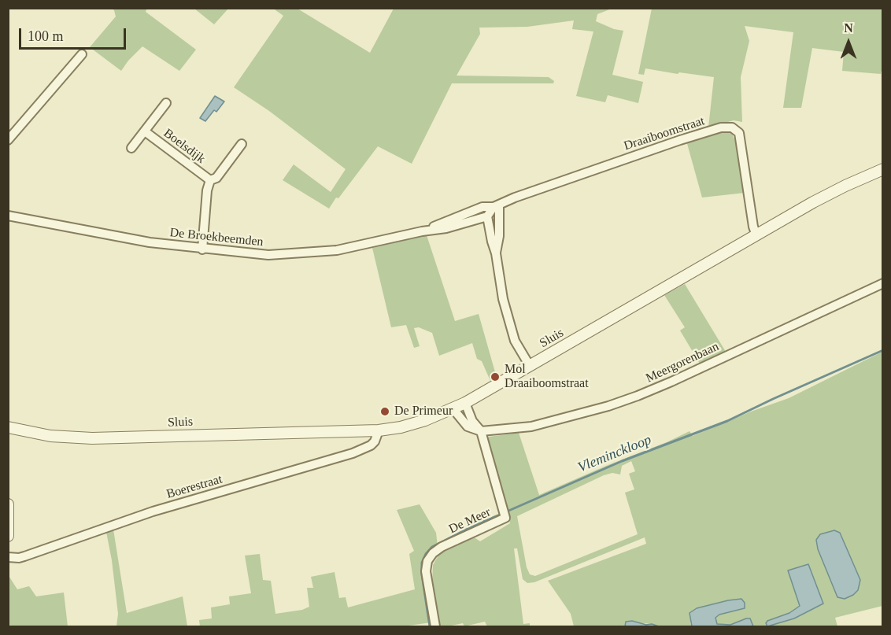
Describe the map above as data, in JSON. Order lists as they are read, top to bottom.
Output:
{
  "streets": {
    "street": [
      "Draaiboomstraat",
      "Boelsdijk",
      "De Broekbeemden",
      "Sluis",
      "Meergorenbaan",
      "Boerestraat",
      "De Meer"
    ]
  },
  "crossings": [
    ["Draaiboomstraat", "De Broekbeemden"],
    ["Draaiboomstraat", "Sluis"],
    ["Boelsdijk", "De Broekbeemden"],
    ["Sluis", "Boerestraat"],
    ["Meergorenbaan", "De Meer"]
  ],
  "water": ["Vleminckloop"],
  "places": ["Mol Draaiboomstraat", "De Primeur"],
  "scale_bar": "100 m",
  "north": "top"
}
